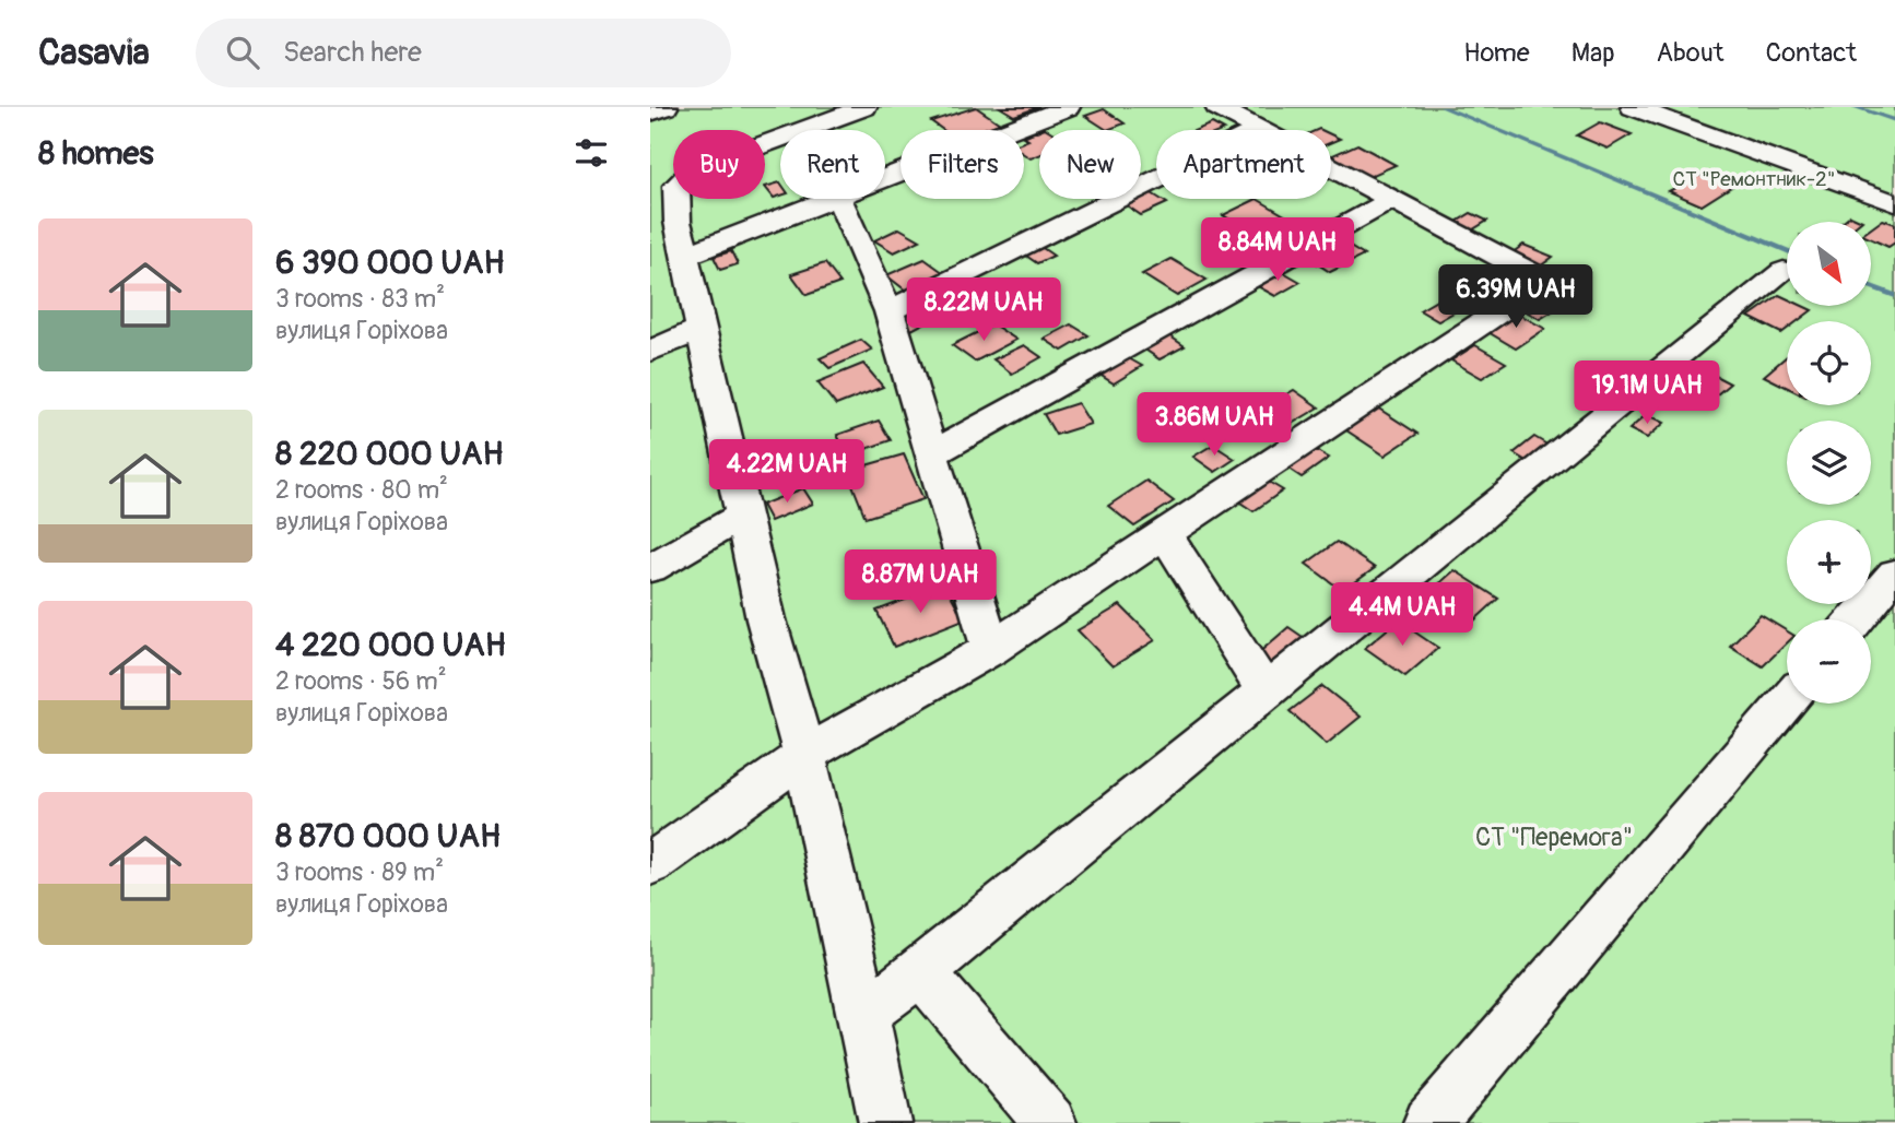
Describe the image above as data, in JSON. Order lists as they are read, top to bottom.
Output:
{
  "parks": ["СТ \"Ремонтник-2\"", "СТ \"Перемога\""],
  "north": "bottom right",
  "page": {
    "header": "Casavia",
    "search": "Search here",
    "nav": [
      "Home",
      "Map",
      "About",
      "Contact"
    ],
    "heading": "8 homes",
    "chip": [
      "Buy",
      "Rent",
      "Filters",
      "New",
      "Apartment"
    ],
    "list": [
      {
        "name": "6 390 000 UAH",
        "note": "3 rooms · 83 m² · вулиця Горіхова"
      },
      {
        "name": "8 220 000 UAH",
        "note": "2 rooms · 80 m² · вулиця Горіхова"
      },
      {
        "name": "4 220 000 UAH",
        "note": "2 rooms · 56 m² · вулиця Горіхова"
      },
      {
        "name": "8 870 000 UAH",
        "note": "3 rooms · 89 m² · вулиця Горіхова"
      }
    ],
    "price": [
      "8.84M UAH",
      "6.39M UAH",
      "8.22M UAH",
      "19.1M UAH",
      "3.86M UAH",
      "4.22M UAH",
      "8.87M UAH",
      "4.4M UAH"
    ],
    "map_buttons": ["+", "−"]
  }
}
